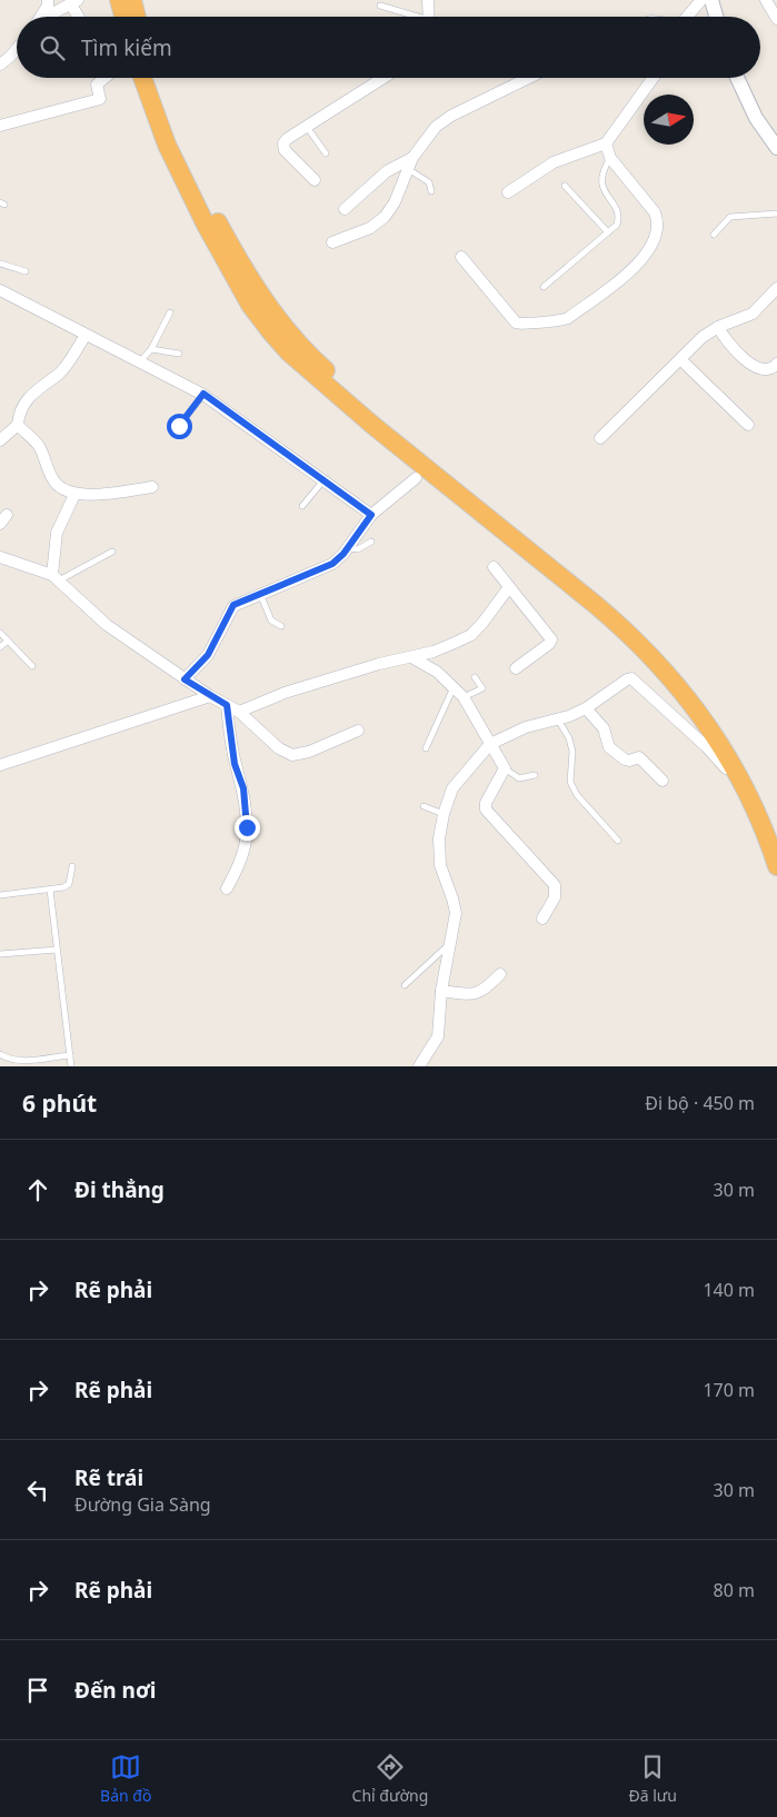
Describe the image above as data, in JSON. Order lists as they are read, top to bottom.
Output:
{
  "north": "right",
  "page": {
    "search": "Tìm kiếm",
    "heading": ["6 phút", "Đi bộ · 450 m"],
    "list": [
      ["Đi thẳng", "30 m"],
      ["Rẽ phải", "140 m"],
      ["Rẽ phải", "170 m"],
      ["Rẽ trái", "Đường Gia Sàng", "30 m"],
      ["Rẽ phải", "80 m"],
      "Đến nơi"
    ],
    "nav": ["Bản đồ", "Chỉ đường", "Đã lưu"]
  }
}
